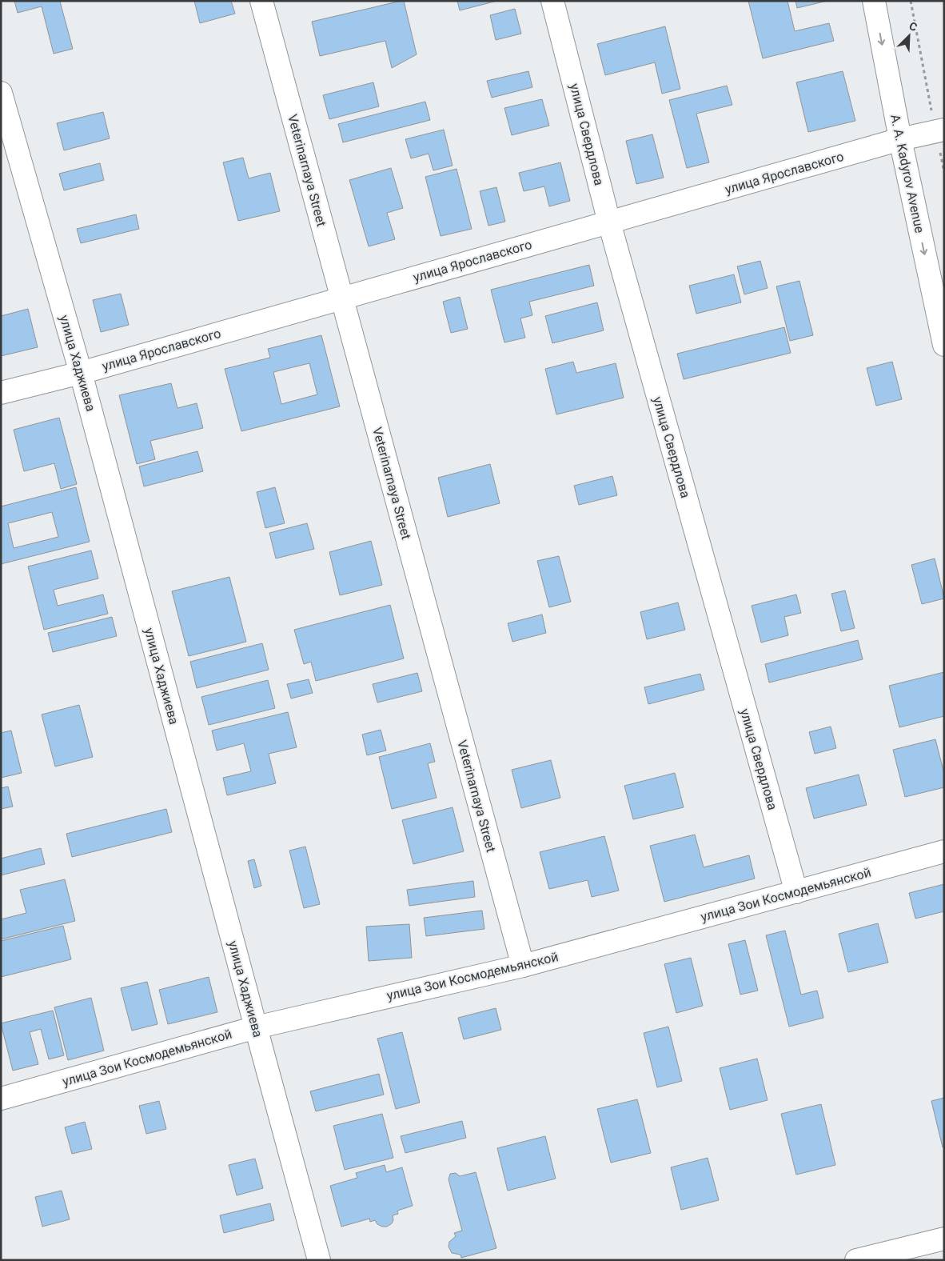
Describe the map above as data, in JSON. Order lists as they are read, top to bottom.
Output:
{
  "streets": {
    "street": [
      "улица Свердлова",
      "Veterinarnaya Street",
      "улица Ярославского",
      "A. A. Kadyrov Avenue",
      "улица Хаджиева",
      "улица Зои Космодемьянской"
    ]
  },
  "crossings": [
    ["улица Свердлова", "улица Ярославского"],
    ["улица Свердлова", "улица Зои Космодемьянской"],
    ["Veterinarnaya Street", "улица Ярославского"],
    ["Veterinarnaya Street", "улица Зои Космодемьянской"],
    ["улица Ярославского", "A. A. Kadyrov Avenue"],
    ["улица Ярославского", "улица Хаджиева"],
    ["улица Хаджиева", "улица Зои Космодемьянской"]
  ],
  "one_way": ["A. A. Kadyrov Avenue"],
  "north": "top right"
}
